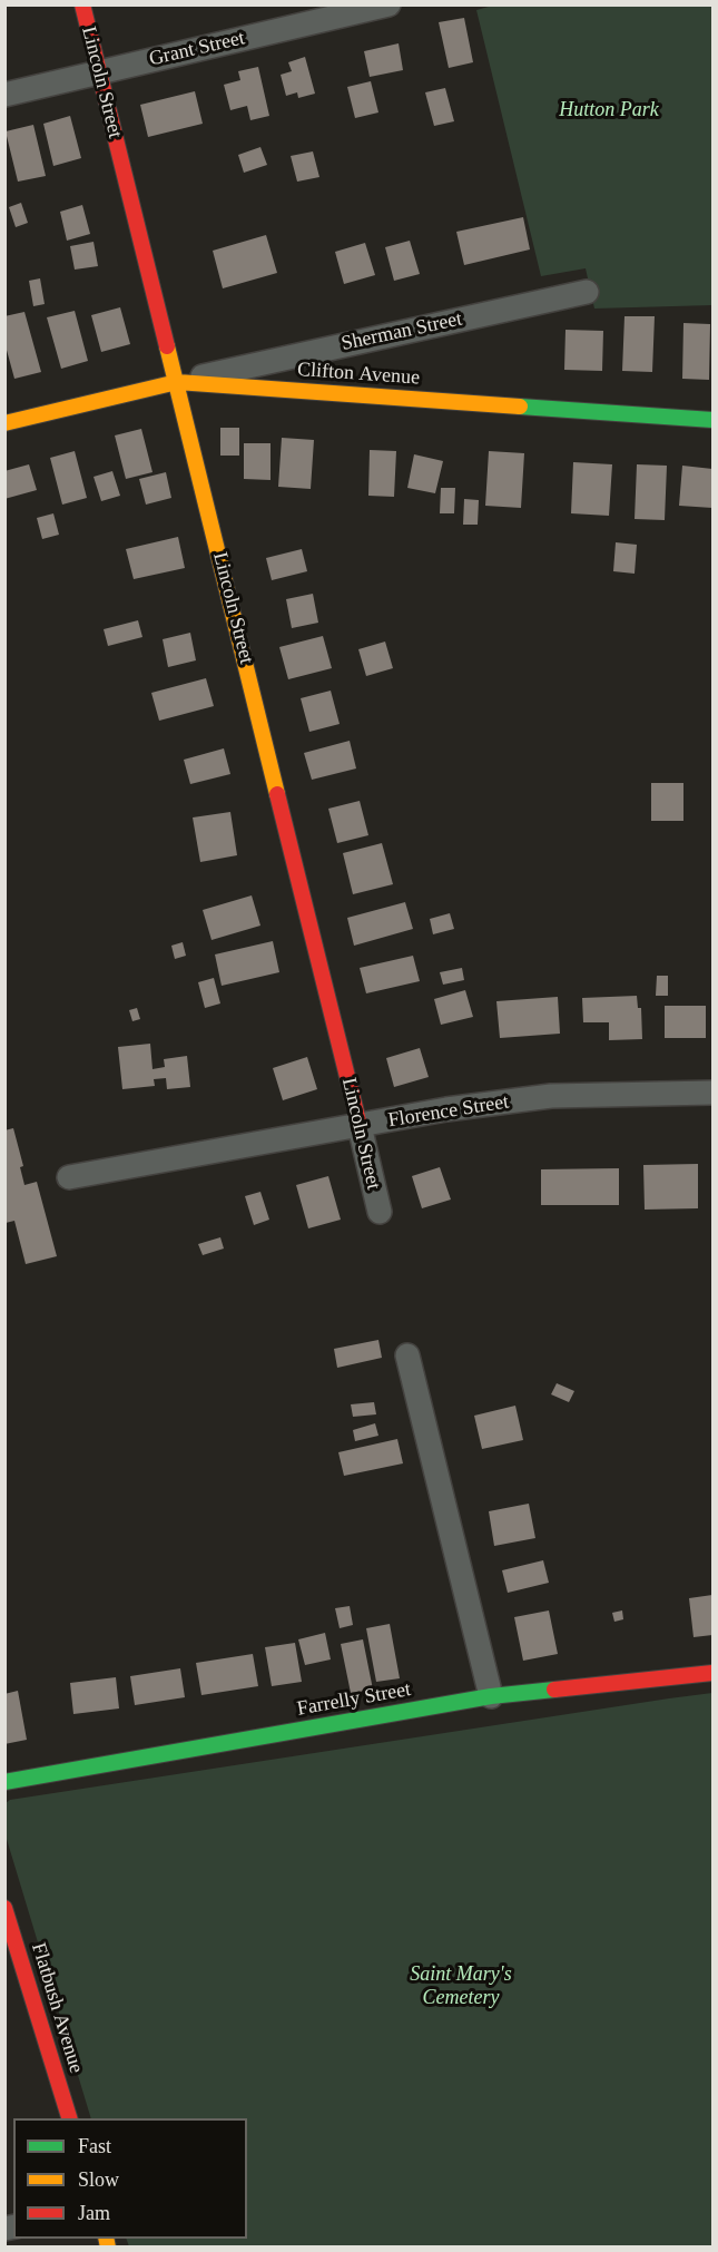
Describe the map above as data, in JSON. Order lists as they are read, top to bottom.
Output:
{
  "streets": {
    "street": [
      "Grant Street",
      "Lincoln Street",
      "Sherman Street",
      "Clifton Avenue",
      "Florence Street",
      "Farrelly Street",
      "Flatbush Avenue"
    ]
  },
  "crossings": [
    ["Grant Street", "Lincoln Street"],
    ["Lincoln Street", "Sherman Street"],
    ["Lincoln Street", "Clifton Avenue"],
    ["Lincoln Street", "Florence Street"],
    ["Sherman Street", "Clifton Avenue"]
  ],
  "parks": ["Hutton Park", "Saint Mary's Cemetery"],
  "legend": ["Fast", "Slow", "Jam"]
}
